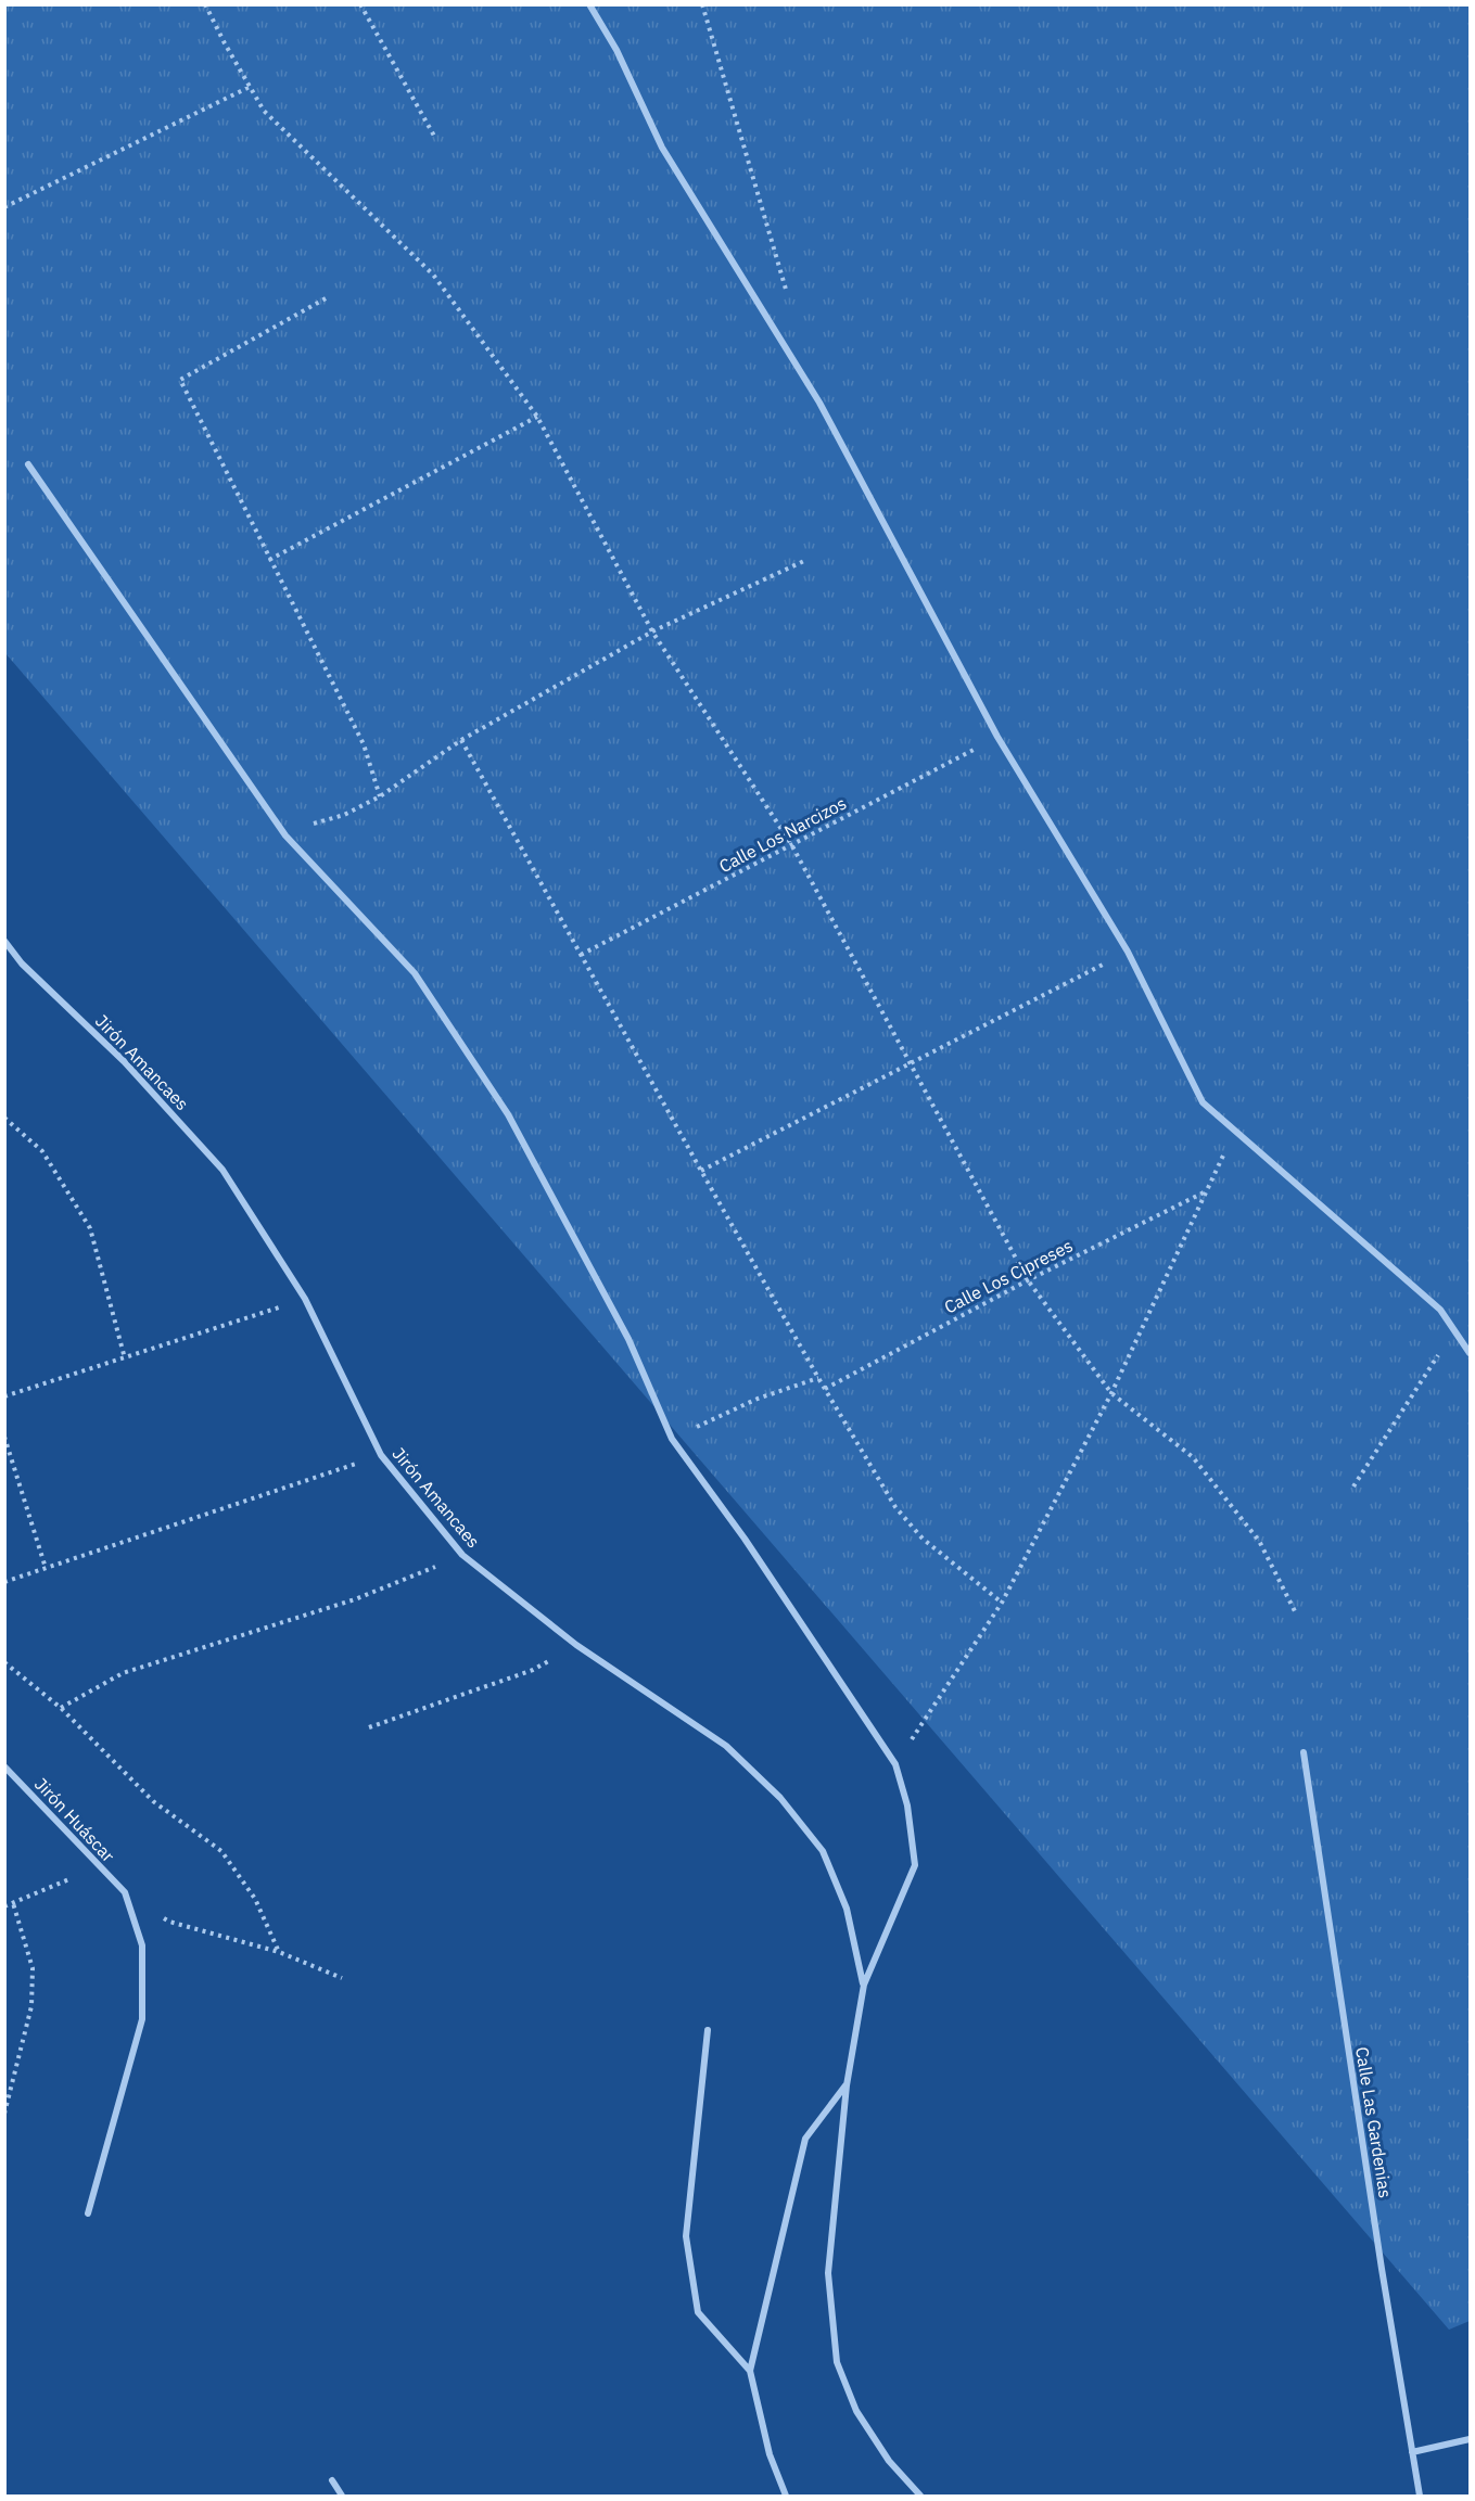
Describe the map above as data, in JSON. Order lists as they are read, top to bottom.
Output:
{
  "streets": {
    "street": ["Jirón Amancaes", "Jirón Huáscar", "Calle Las Gardenias"],
    "path": ["Calle Los Narcizos", "Calle Los Cipreses"]
  }
}
